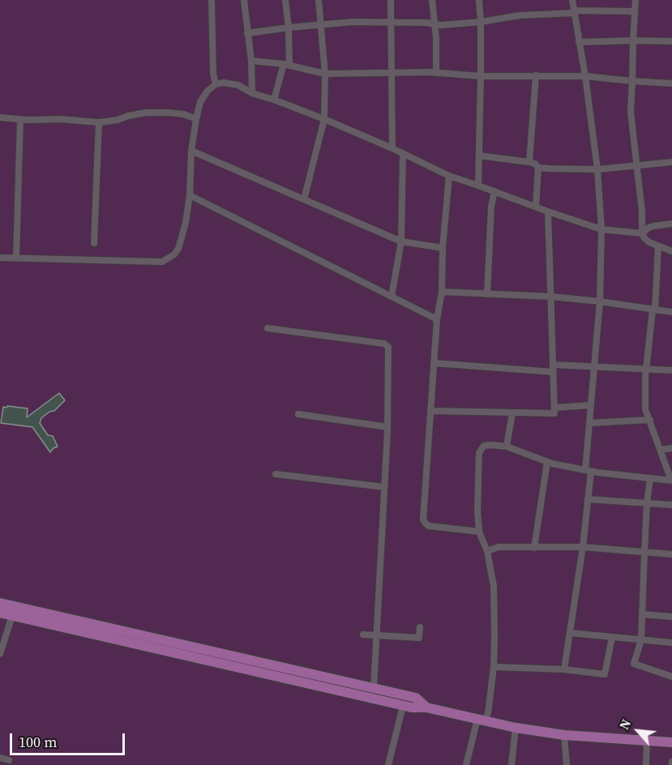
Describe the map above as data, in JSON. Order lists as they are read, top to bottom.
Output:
{
  "scale_bar": "100 m",
  "north": "top left"
}
